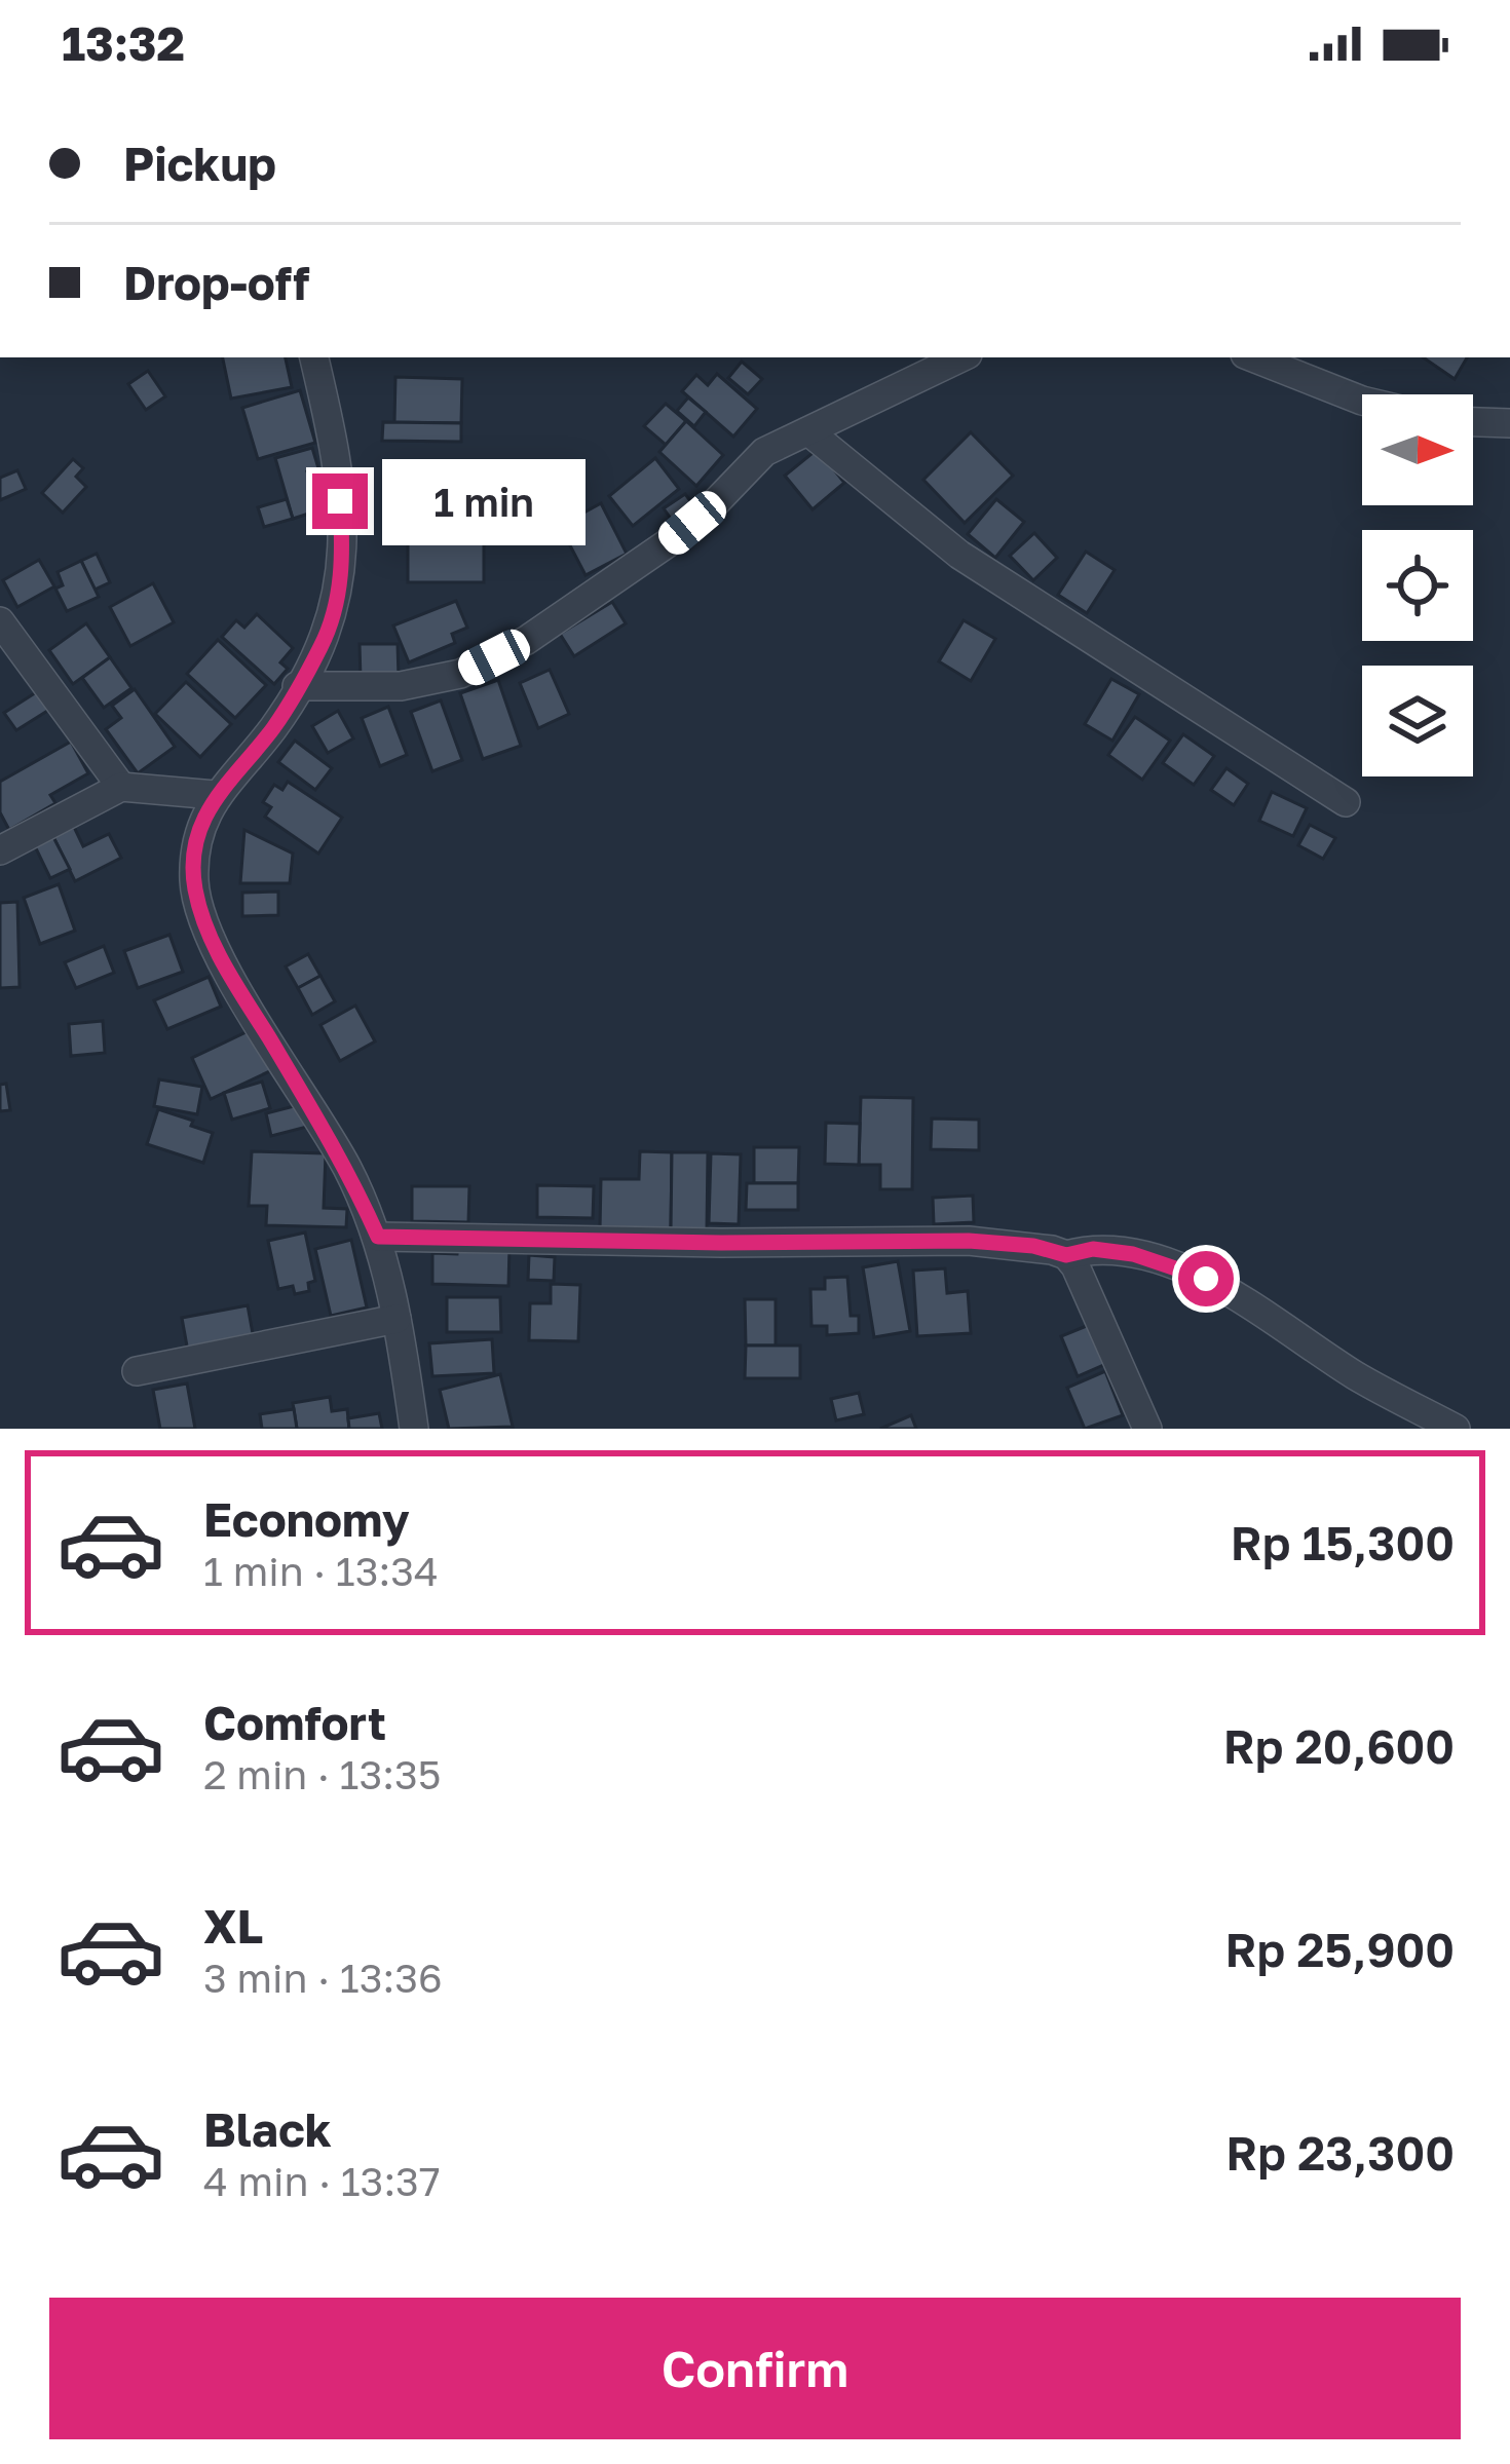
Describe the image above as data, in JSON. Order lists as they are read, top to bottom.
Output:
{
  "north": "right",
  "page": {
    "status": "13:32",
    "banner": ["Pickup", "Drop-off"],
    "bubble": "1 min",
    "list": [
      {
        "name": "Economy",
        "note": "1 min · 13:34",
        "value": "Rp 15,300"
      },
      {
        "name": "Comfort",
        "note": "2 min · 13:35",
        "value": "Rp 20,600"
      },
      {
        "name": "XL",
        "note": "3 min · 13:36",
        "value": "Rp 25,900"
      },
      {
        "name": "Black",
        "note": "4 min · 13:37",
        "value": "Rp 23,300"
      }
    ],
    "buttons": "Confirm"
  }
}
